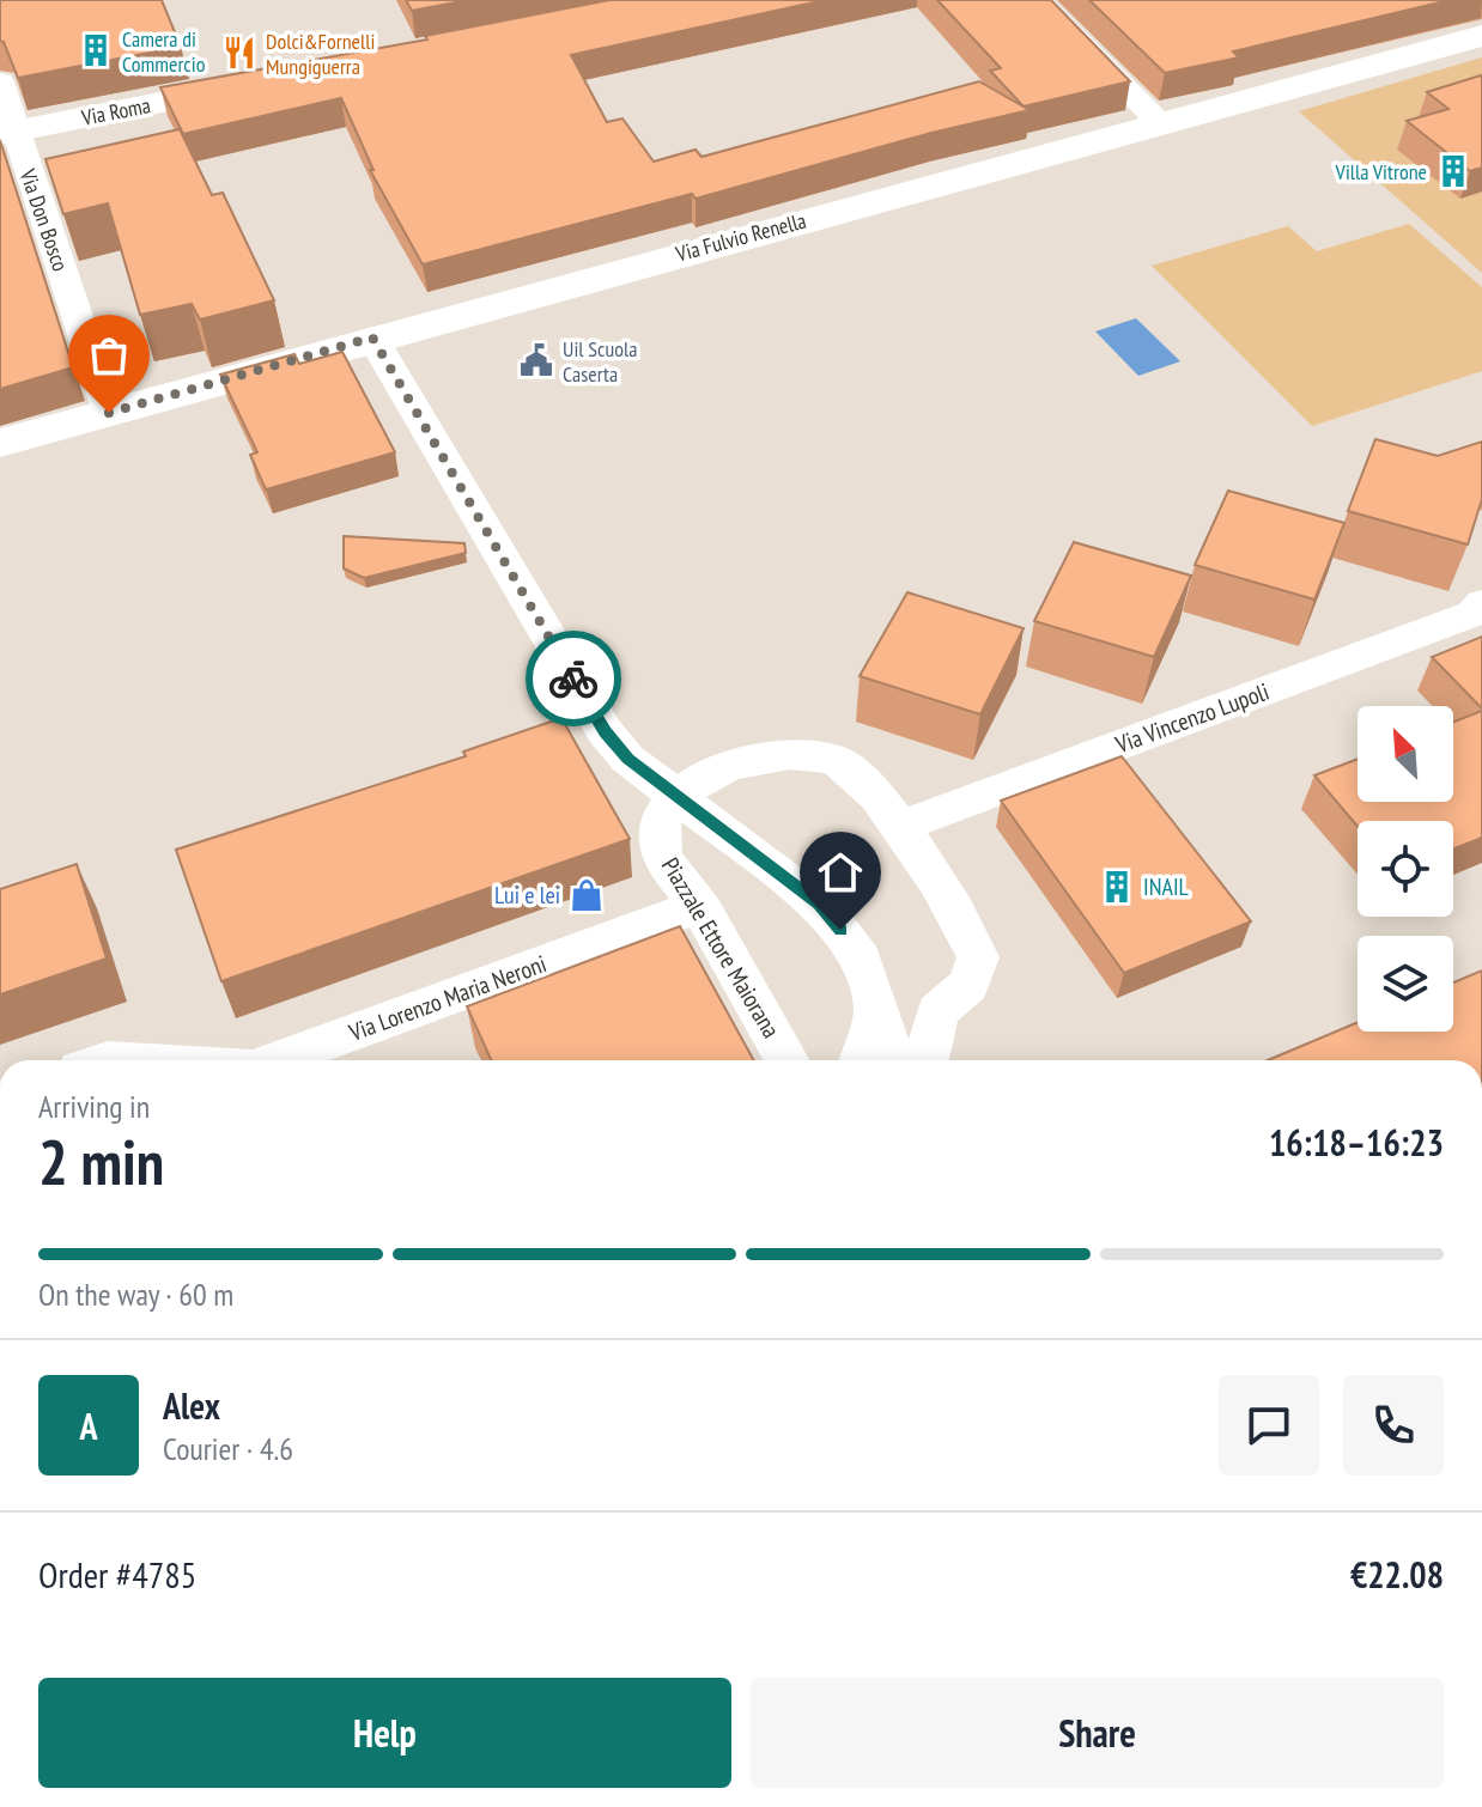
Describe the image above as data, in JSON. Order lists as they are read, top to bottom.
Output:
{
  "streets": {
    "main road": ["Via Roma", "Via Fulvio Renella"],
    "street": [
      "Via Don Bosco",
      "Via Vincenzo Lupoli",
      "Piazzale Ettore Maiorana",
      "Via Lorenzo Maria Neroni"
    ]
  },
  "crossings": [
    ["Via Roma", "Via Don Bosco"],
    ["Via Don Bosco", "Via Fulvio Renella"],
    ["Via Vincenzo Lupoli", "Piazzale Ettore Maiorana"],
    ["Piazzale Ettore Maiorana", "Via Lorenzo Maria Neroni"]
  ],
  "places": {
    "building": ["Camera di Commercio", "Villa Vitrone", "INAIL"],
    "restaurant": ["Dolci&Fornelli Mungiguerra"],
    "public building": ["Uil Scuola Caserta"],
    "shop": ["Lui e lei"]
  },
  "north": "top left",
  "page": {
    "heading": ["2 min", "Arriving in", "16:18–16:23"],
    "panel": [
      "Alex",
      "Courier · 4.6",
      "Order #4785",
      "€22.08"
    ],
    "bar": "On the way · 60 m",
    "round": "A",
    "buttons": ["Help", "Share"]
  }
}
